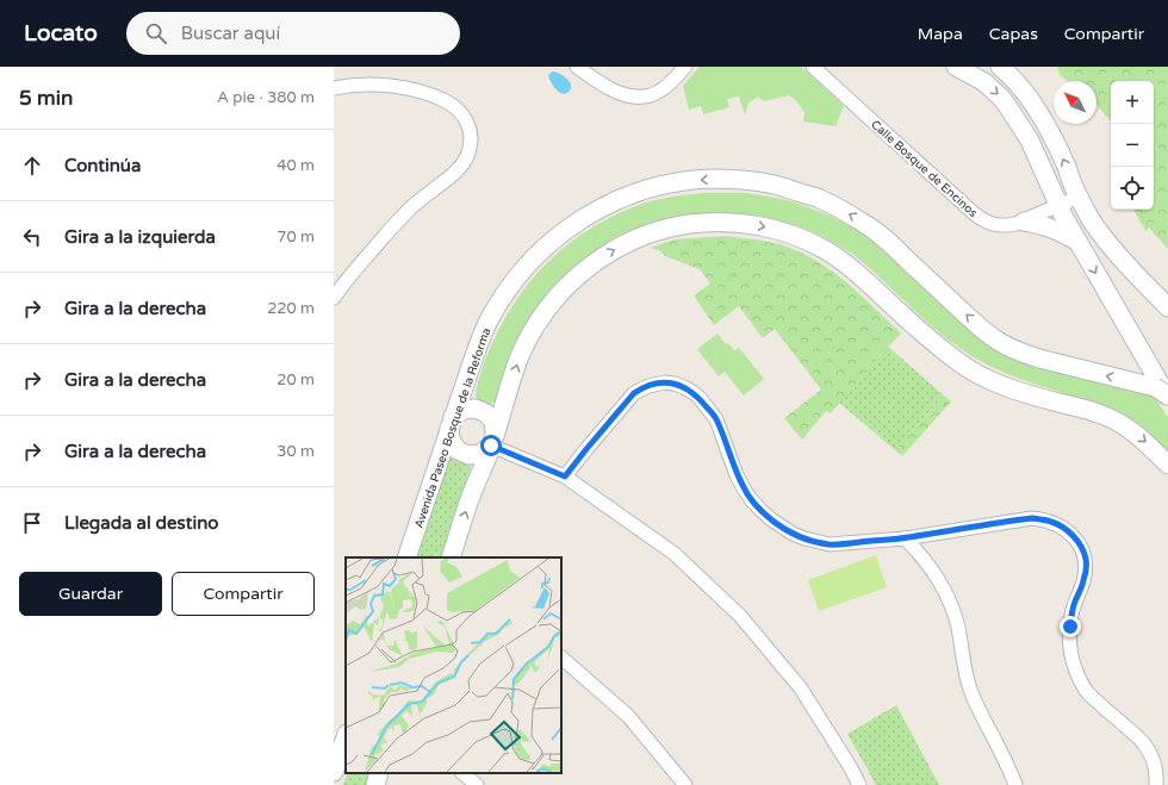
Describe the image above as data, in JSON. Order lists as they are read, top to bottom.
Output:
{
  "streets": {
    "main road": ["Avenida Paseo Bosque de la Reforma"],
    "street": ["Calle Bosque de Encinos"]
  },
  "north": "top left",
  "page": {
    "header": "Locato",
    "search": "Buscar aquí",
    "nav": ["Mapa", "Capas", "Compartir"],
    "heading": ["5 min", "A pie · 380 m"],
    "map_buttons": ["+", "−"],
    "list": [
      ["Continúa", "40 m"],
      ["Gira a la izquierda", "70 m"],
      ["Gira a la derecha", "220 m"],
      ["Gira a la derecha", "20 m"],
      ["Gira a la derecha", "30 m"],
      "Llegada al destino"
    ],
    "buttons": ["Guardar", "Compartir"]
  }
}
